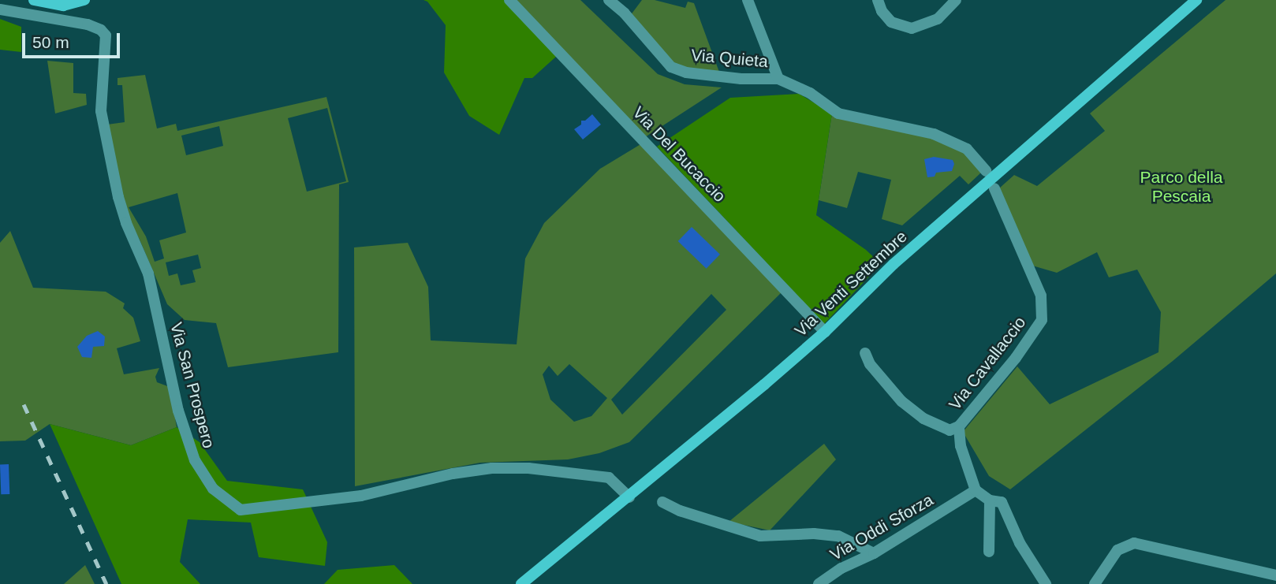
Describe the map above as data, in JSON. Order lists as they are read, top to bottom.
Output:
{
  "streets": {
    "street": [
      "Via Quieta",
      "Via Del Bucaccio",
      "Via Venti Settembre",
      "Via Cavallaccio",
      "Via San Prospero",
      "Via Oddi Sforza"
    ]
  },
  "crossings": [
    ["Via Del Bucaccio", "Via Venti Settembre"],
    ["Via Venti Settembre", "Via San Prospero"]
  ],
  "parks": ["Parco della Pescaia"],
  "scale_bar": "50 m"
}
